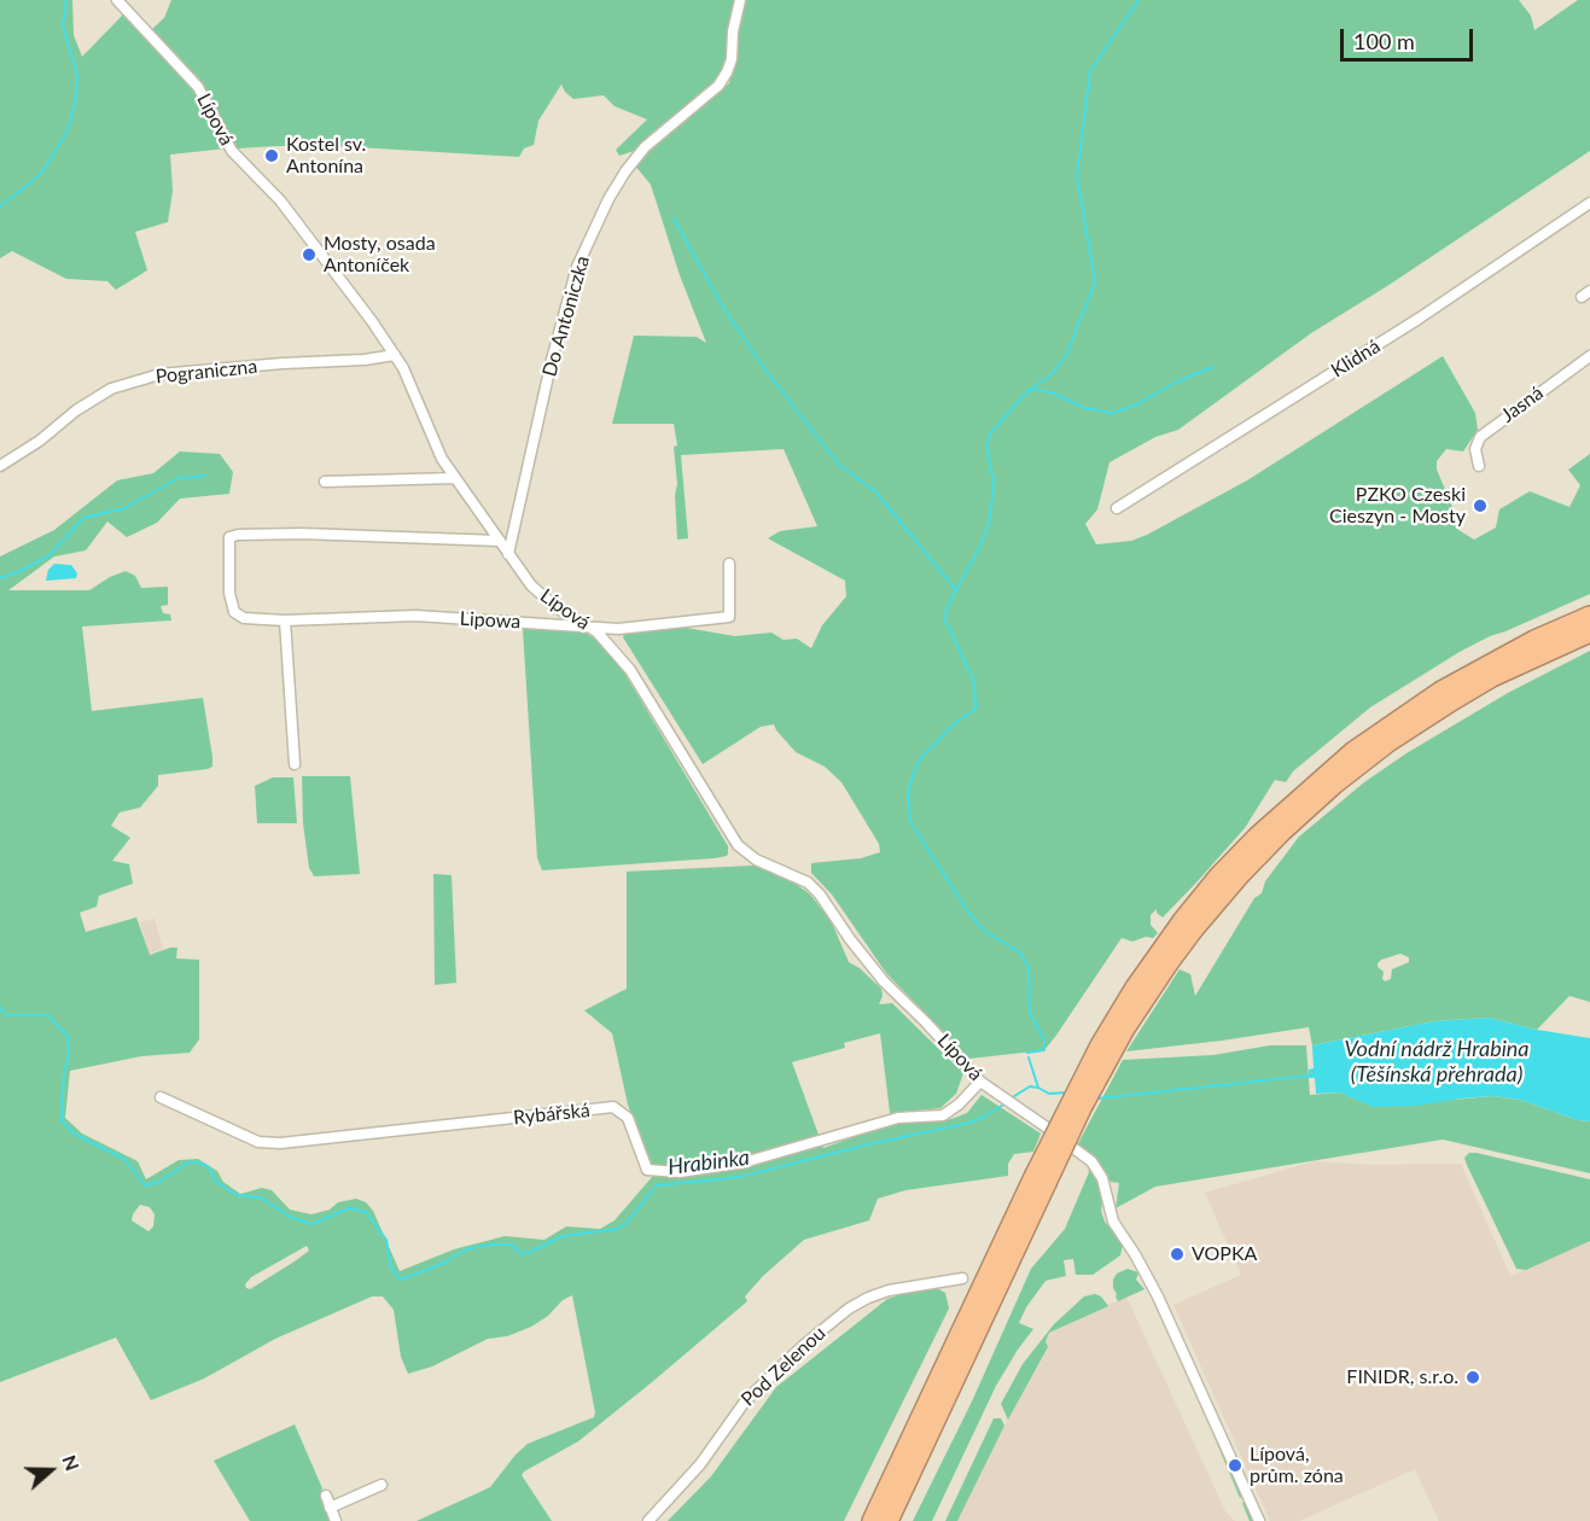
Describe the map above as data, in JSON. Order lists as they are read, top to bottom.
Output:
{
  "streets": {
    "street": [
      "Lípová",
      "Do Antoniczka",
      "Klidná",
      "Pograniczna",
      "Jasná",
      "Lipowa",
      "Rybářská",
      "Pod Zelenou"
    ]
  },
  "crossings": [
    ["Lípová", "Do Antoniczka"],
    ["Lípová", "Pograniczna"],
    ["Lípová", "Lipowa"],
    ["Lípová", "Rybářská"]
  ],
  "water": ["Vodní nádrž Hrabina (Těšínská přehrada)", "Hrabinka"],
  "places": [
    "Kostel sv. Antonína",
    "Mosty, osada Antoníček",
    "PZKO Czeski Cieszyn - Mosty",
    "VOPKA",
    "FINIDR, s.r.o.",
    "Lípová, prům. zóna"
  ],
  "scale_bar": "100 m",
  "north": "right"
}
